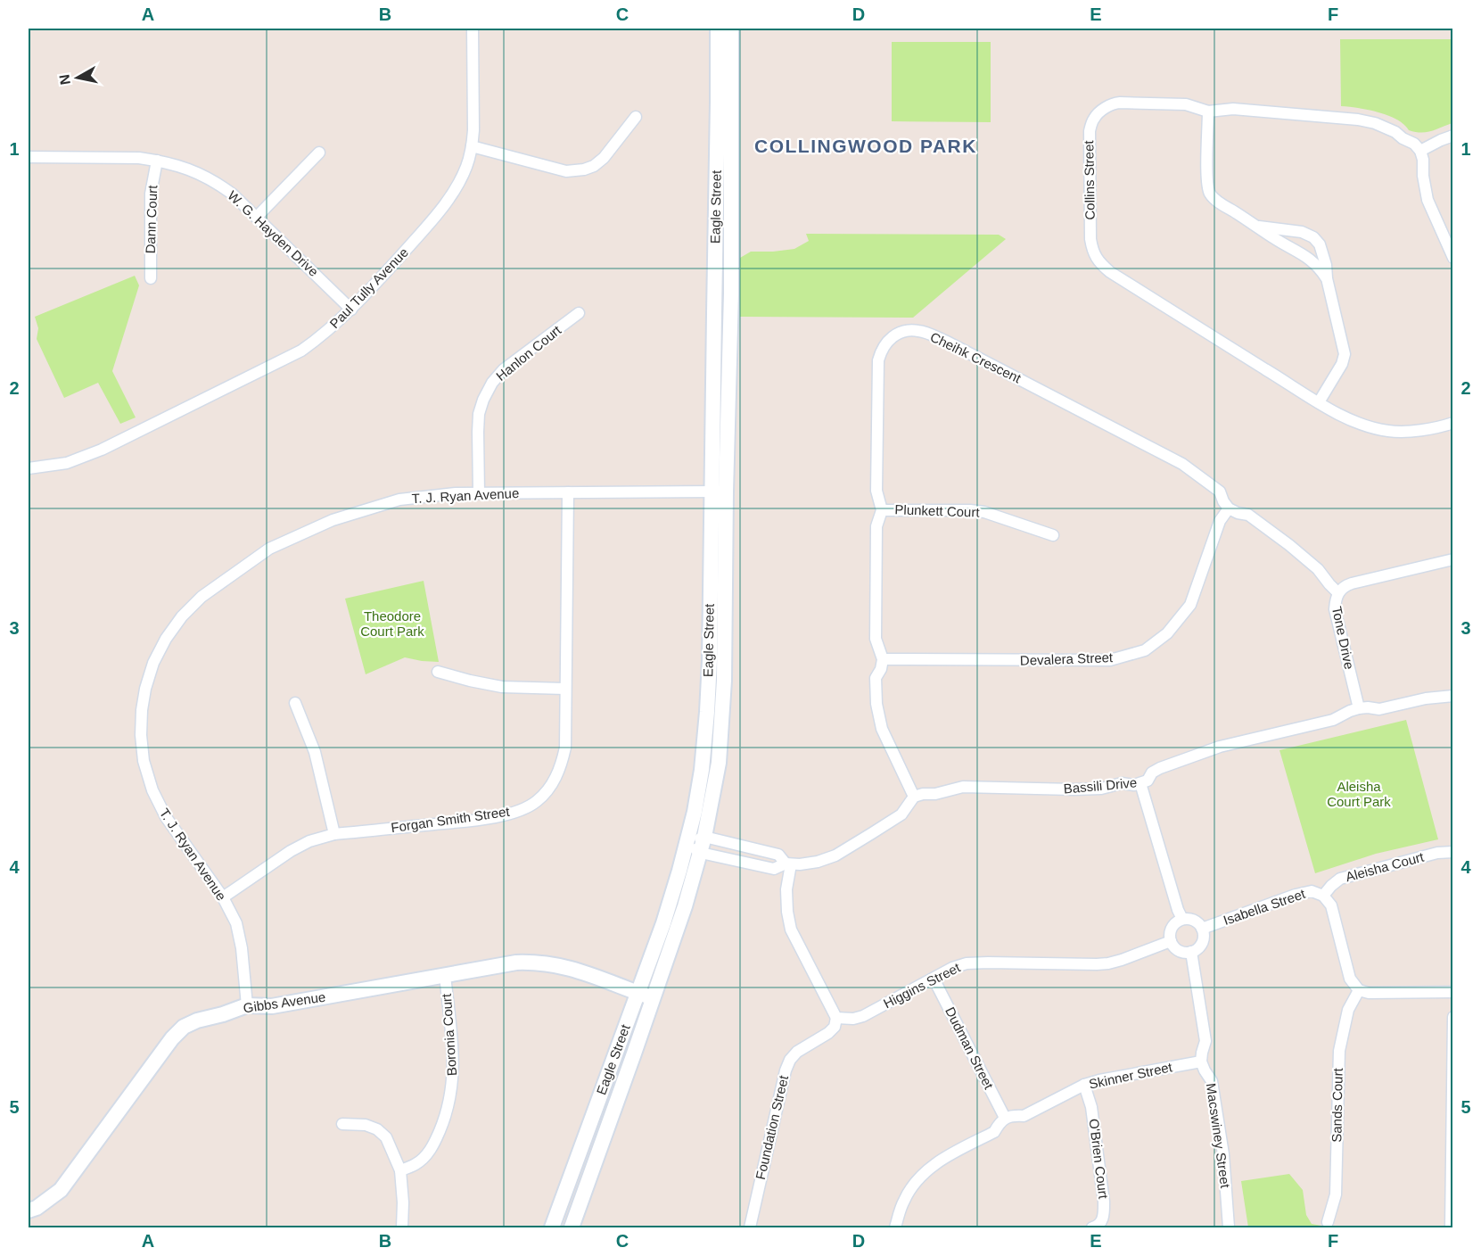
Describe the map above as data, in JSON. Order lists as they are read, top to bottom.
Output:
{
  "streets": {
    "street": [
      "Collins Street",
      "Eagle Street",
      "Dann Court",
      "W. G. Hayden Drive",
      "Paul Tully Avenue",
      "Hanlon Court",
      "Cheihk Crescent",
      "T. J. Ryan Avenue",
      "Plunkett Court",
      "Tone Drive",
      "Devalera Street",
      "Bassili Drive",
      "Forgan Smith Street",
      "Aleisha Court",
      "Isabella Street",
      "Higgins Street",
      "Gibbs Avenue",
      "Boronia Court",
      "Dudman Street",
      "Skinner Street",
      "Sands Court",
      "Foundation Street",
      "Macswiney Street",
      "O'Brien Court"
    ]
  },
  "crossings": [
    ["Eagle Street", "T. J. Ryan Avenue"],
    ["Eagle Street", "Gibbs Avenue"],
    ["Dann Court", "W. G. Hayden Drive"],
    ["W. G. Hayden Drive", "Paul Tully Avenue"],
    ["Hanlon Court", "T. J. Ryan Avenue"],
    ["Cheihk Crescent", "Plunkett Court"],
    ["Cheihk Crescent", "Devalera Street"],
    ["T. J. Ryan Avenue", "Forgan Smith Street"],
    ["T. J. Ryan Avenue", "Gibbs Avenue"],
    ["Tone Drive", "Bassili Drive"],
    ["Aleisha Court", "Isabella Street"],
    ["Isabella Street", "Higgins Street"],
    ["Isabella Street", "Sands Court"],
    ["Higgins Street", "Dudman Street"],
    ["Higgins Street", "Foundation Street"],
    ["Gibbs Avenue", "Boronia Court"],
    ["Dudman Street", "Skinner Street"],
    ["Skinner Street", "Macswiney Street"],
    ["Skinner Street", "O'Brien Court"]
  ],
  "districts": ["COLLINGWOOD PARK"],
  "parks": ["Theodore Court Park", "Aleisha Court Park"],
  "north": "left",
  "grid": {
    "columns": [
      "A",
      "B",
      "C",
      "D",
      "E",
      "F"
    ],
    "rows": [
      "1",
      "2",
      "3",
      "4",
      "5"
    ]
  }
}
